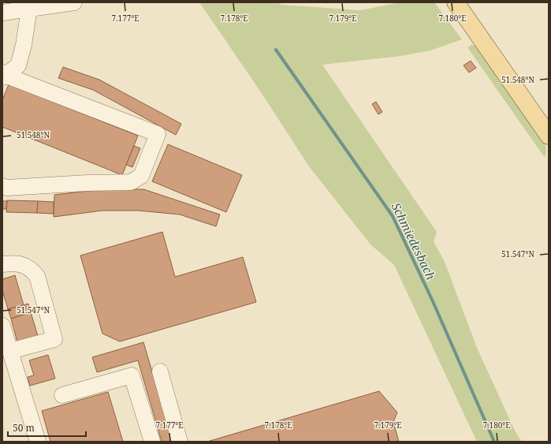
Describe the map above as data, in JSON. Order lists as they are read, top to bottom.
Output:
{
  "water": ["Schmiedesbach"],
  "scale_bar": "50 m",
  "coordinates": [
    "7.177°E",
    "7.178°E",
    "7.179°E",
    "7.180°E",
    "51.548°N",
    "51.547°N"
  ]
}
